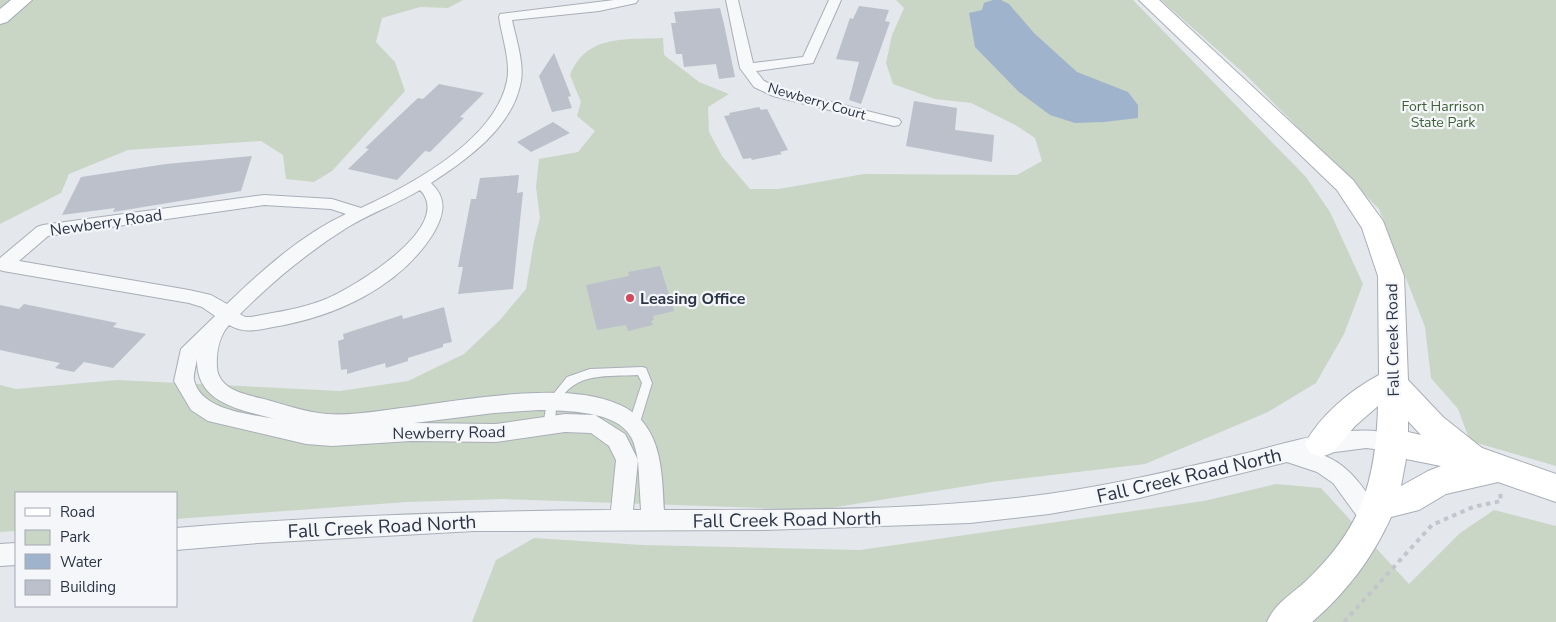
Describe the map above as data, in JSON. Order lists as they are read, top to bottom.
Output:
{
  "streets": {
    "main road": ["Fall Creek Road"],
    "street": ["Newberry Court", "Newberry Road", "Fall Creek Road North"]
  },
  "crossings": [
    ["Newberry Road", "Fall Creek Road North"],
    ["Fall Creek Road", "Fall Creek Road North"]
  ],
  "parks": ["Fort Harrison State Park"],
  "places": ["Leasing Office"],
  "legend": [
    "Road",
    "Park",
    "Water",
    "Building"
  ]
}
